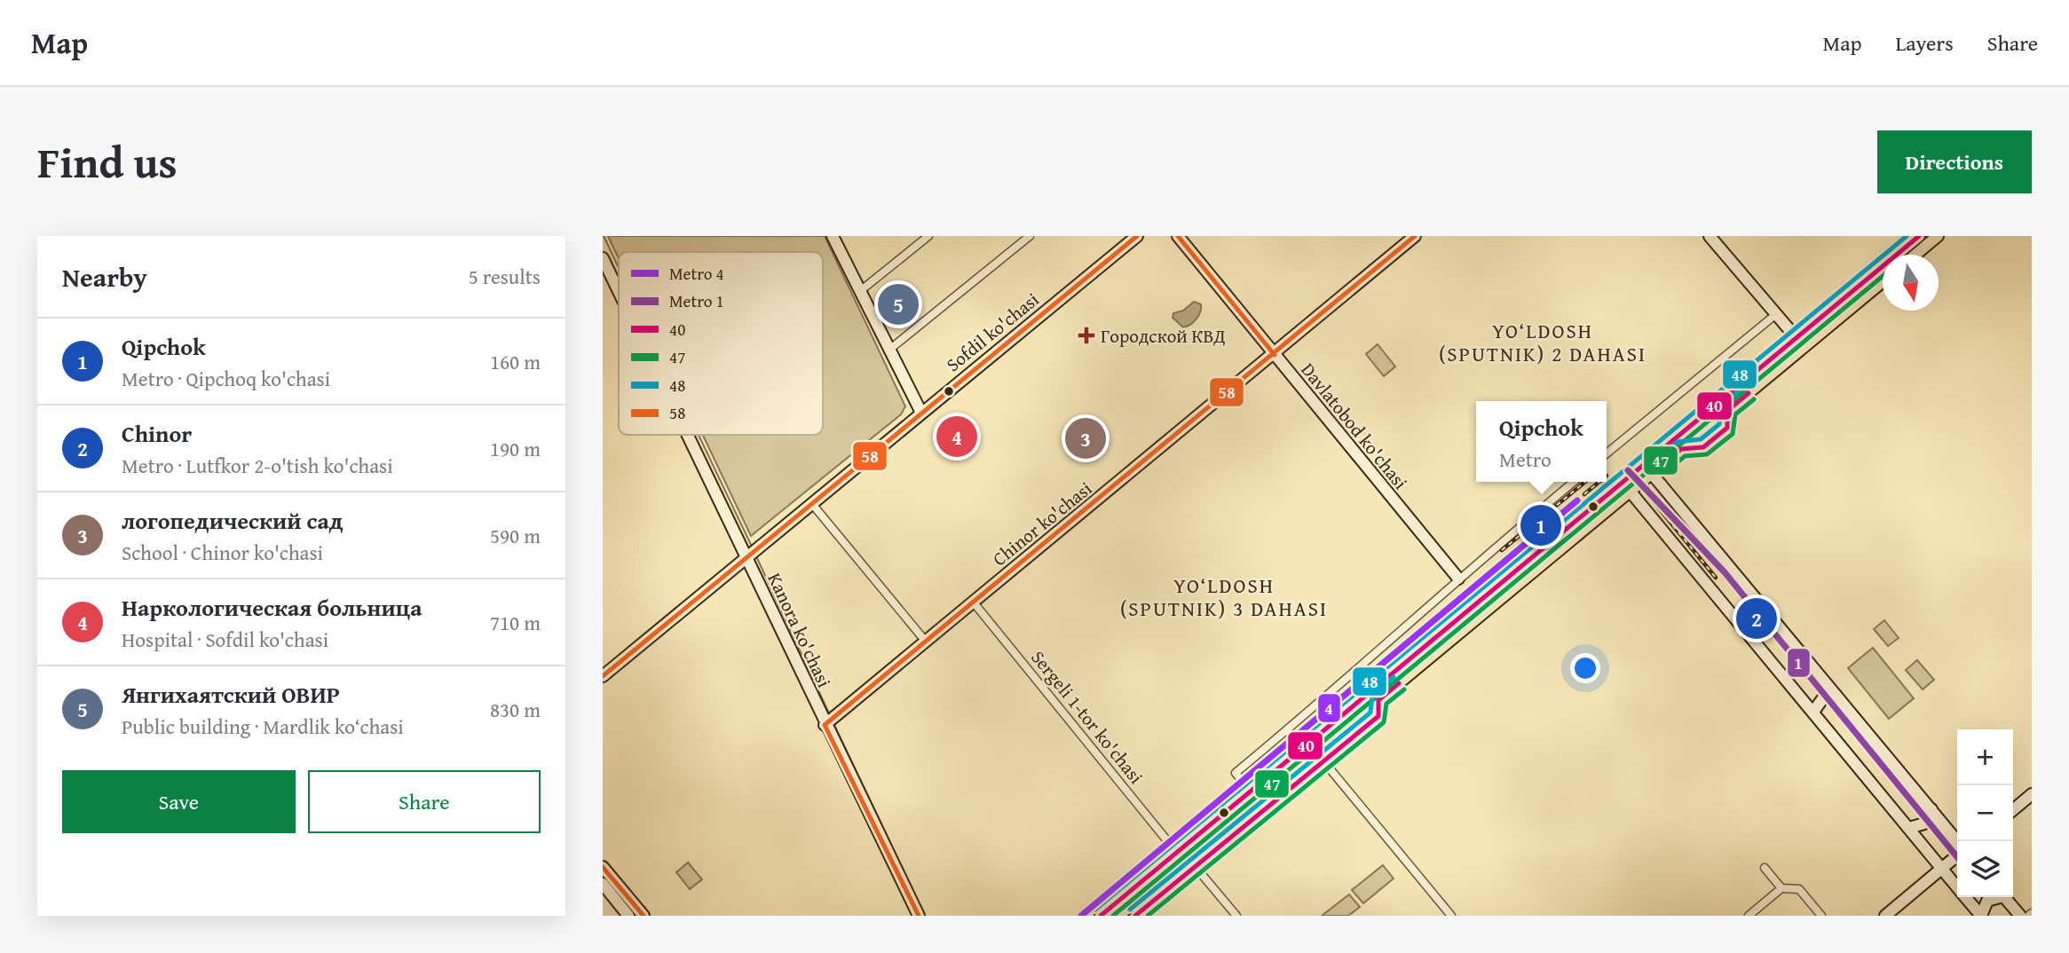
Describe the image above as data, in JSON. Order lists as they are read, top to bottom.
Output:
{
  "streets": {
    "street": [
      "Sofdil ko'chasi",
      "Davlatobod ko'chasi",
      "Chinor ko'chasi",
      "Kanora ko'chasi",
      "Sergeli 1-tor ko'chasi"
    ]
  },
  "crossings": [
    ["Sofdil ko'chasi", "Kanora ko'chasi"],
    ["Davlatobod ko'chasi", "Chinor ko'chasi"],
    ["Chinor ko'chasi", "Kanora ko'chasi"],
    ["Chinor ko'chasi", "Sergeli 1-tor ko'chasi"]
  ],
  "districts": ["YO‘LDOSH (SPUTNIK) 2 DAHASI", "YO‘LDOSH (SPUTNIK) 3 DAHASI"],
  "places": {
    "health": ["Городской КВД"]
  },
  "lines": [
    "transit line 40",
    "transit line 48",
    "transit line 58",
    "transit line 47",
    "metro line 1",
    "metro line 4"
  ],
  "legend": [
    "Metro 4",
    "Metro 1",
    "40",
    "47",
    "48",
    "58"
  ],
  "north": "bottom",
  "page": {
    "header": "Map",
    "nav": ["Map", "Layers", "Share"],
    "title": "Find us",
    "buttons": [
      "Directions",
      ["Save", "Share"]
    ],
    "heading": ["Nearby", "5 results"],
    "pins": [
      "5",
      "4",
      "3",
      "1",
      "2"
    ],
    "list": [
      {
        "mark": "1",
        "name": "Qipchok",
        "note": "Metro · Qipchoq ko'chasi",
        "value": "160 m"
      },
      {
        "mark": "2",
        "name": "Chinor",
        "note": "Metro · Lutfkor 2-o'tish ko'chasi",
        "value": "190 m"
      },
      {
        "mark": "3",
        "name": "логопедический сад",
        "note": "School · Chinor ko'chasi",
        "value": "590 m"
      },
      {
        "mark": "4",
        "name": "Наркологическая больница",
        "note": "Hospital · Sofdil ko'chasi",
        "value": "710 m"
      },
      {
        "mark": "5",
        "name": "Янгихаятский ОВИР",
        "note": "Public building · Mardlik ko‘chasi",
        "value": "830 m"
      }
    ],
    "popup": ["Qipchok", "Metro"],
    "map_buttons": ["+", "−"]
  }
}
